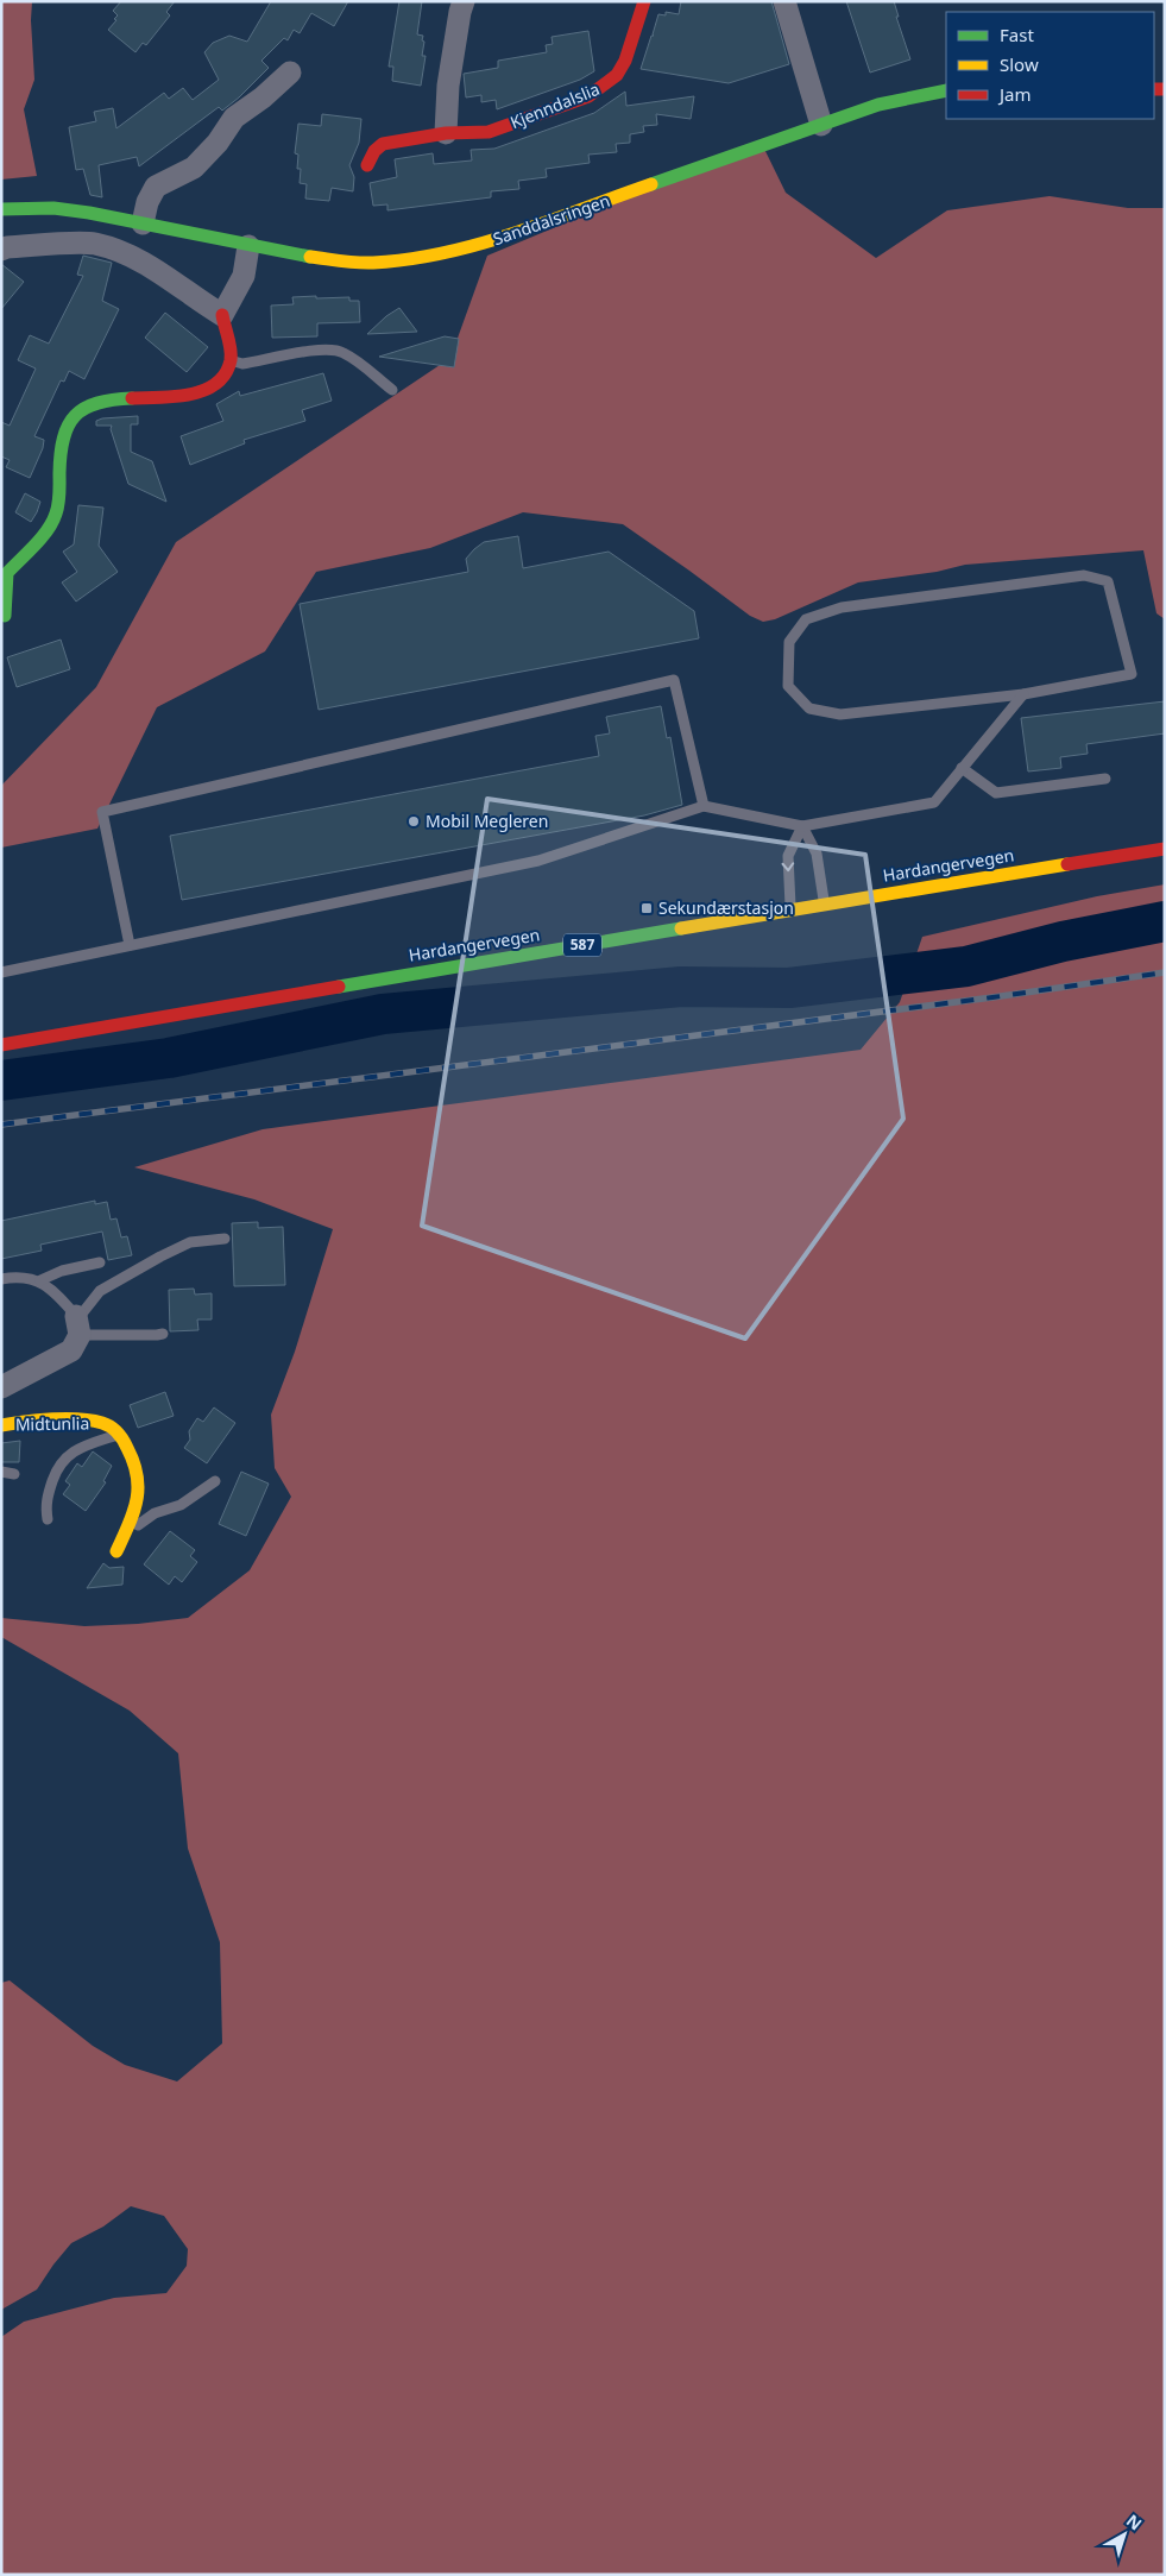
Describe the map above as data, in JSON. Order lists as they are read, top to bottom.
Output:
{
  "streets": {
    "main road": [
      "Kjenndalslia",
      "Sanddalsringen",
      "Hardangervegen",
      "587",
      "Midtunlia"
    ]
  },
  "places": {
    "other": ["Mobil Megleren"],
    "transit": ["Sekundærstasjon"]
  },
  "legend": ["Fast", "Slow", "Jam"],
  "north": "top right"
}
